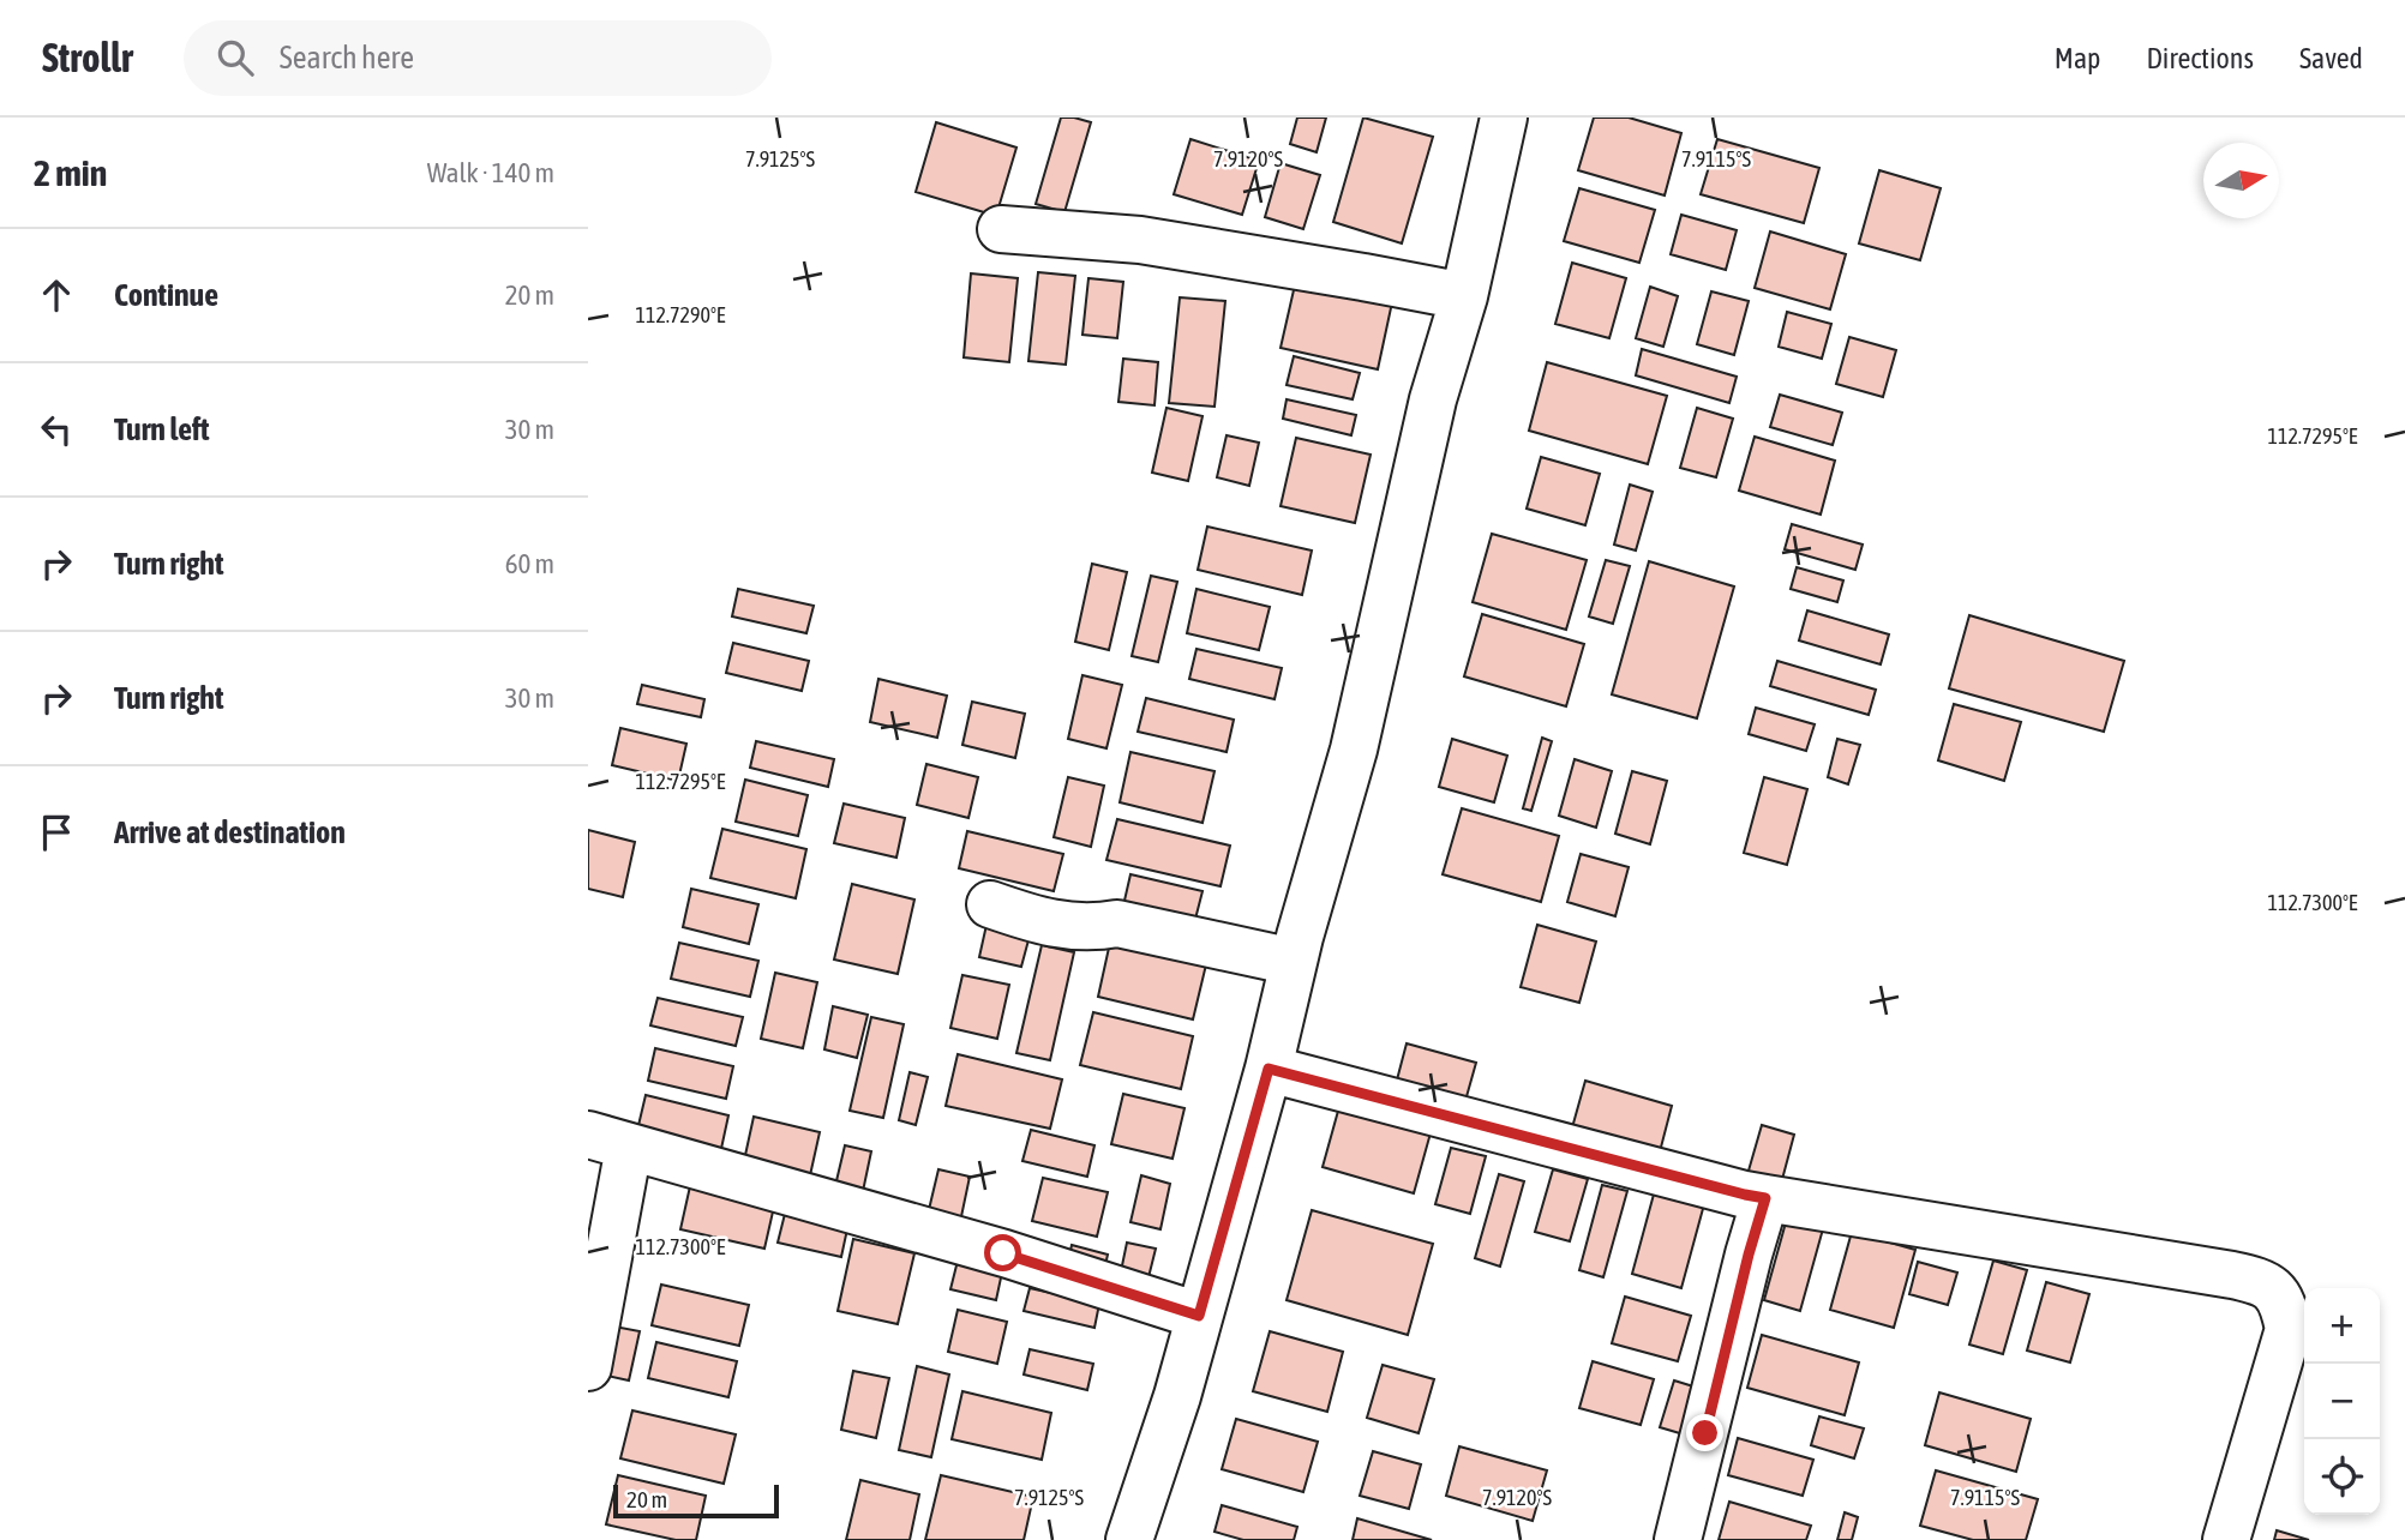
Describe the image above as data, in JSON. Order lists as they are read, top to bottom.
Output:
{
  "scale_bar": "20 m",
  "north": "right",
  "page": {
    "header": "Strollr",
    "search": "Search here",
    "nav": ["Map", "Directions", "Saved"],
    "heading": ["2 min", "Walk · 140 m"],
    "list": [
      ["Continue", "20 m"],
      ["Turn left", "30 m"],
      ["Turn right", "60 m"],
      ["Turn right", "30 m"],
      "Arrive at destination"
    ],
    "map_buttons": ["+", "−"],
    "scale": "20 m"
  },
  "coordinates": [
    "7.9125°S",
    "7.9120°S",
    "7.9115°S",
    "112.7290°E",
    "112.7295°E",
    "112.7300°E"
  ]
}
